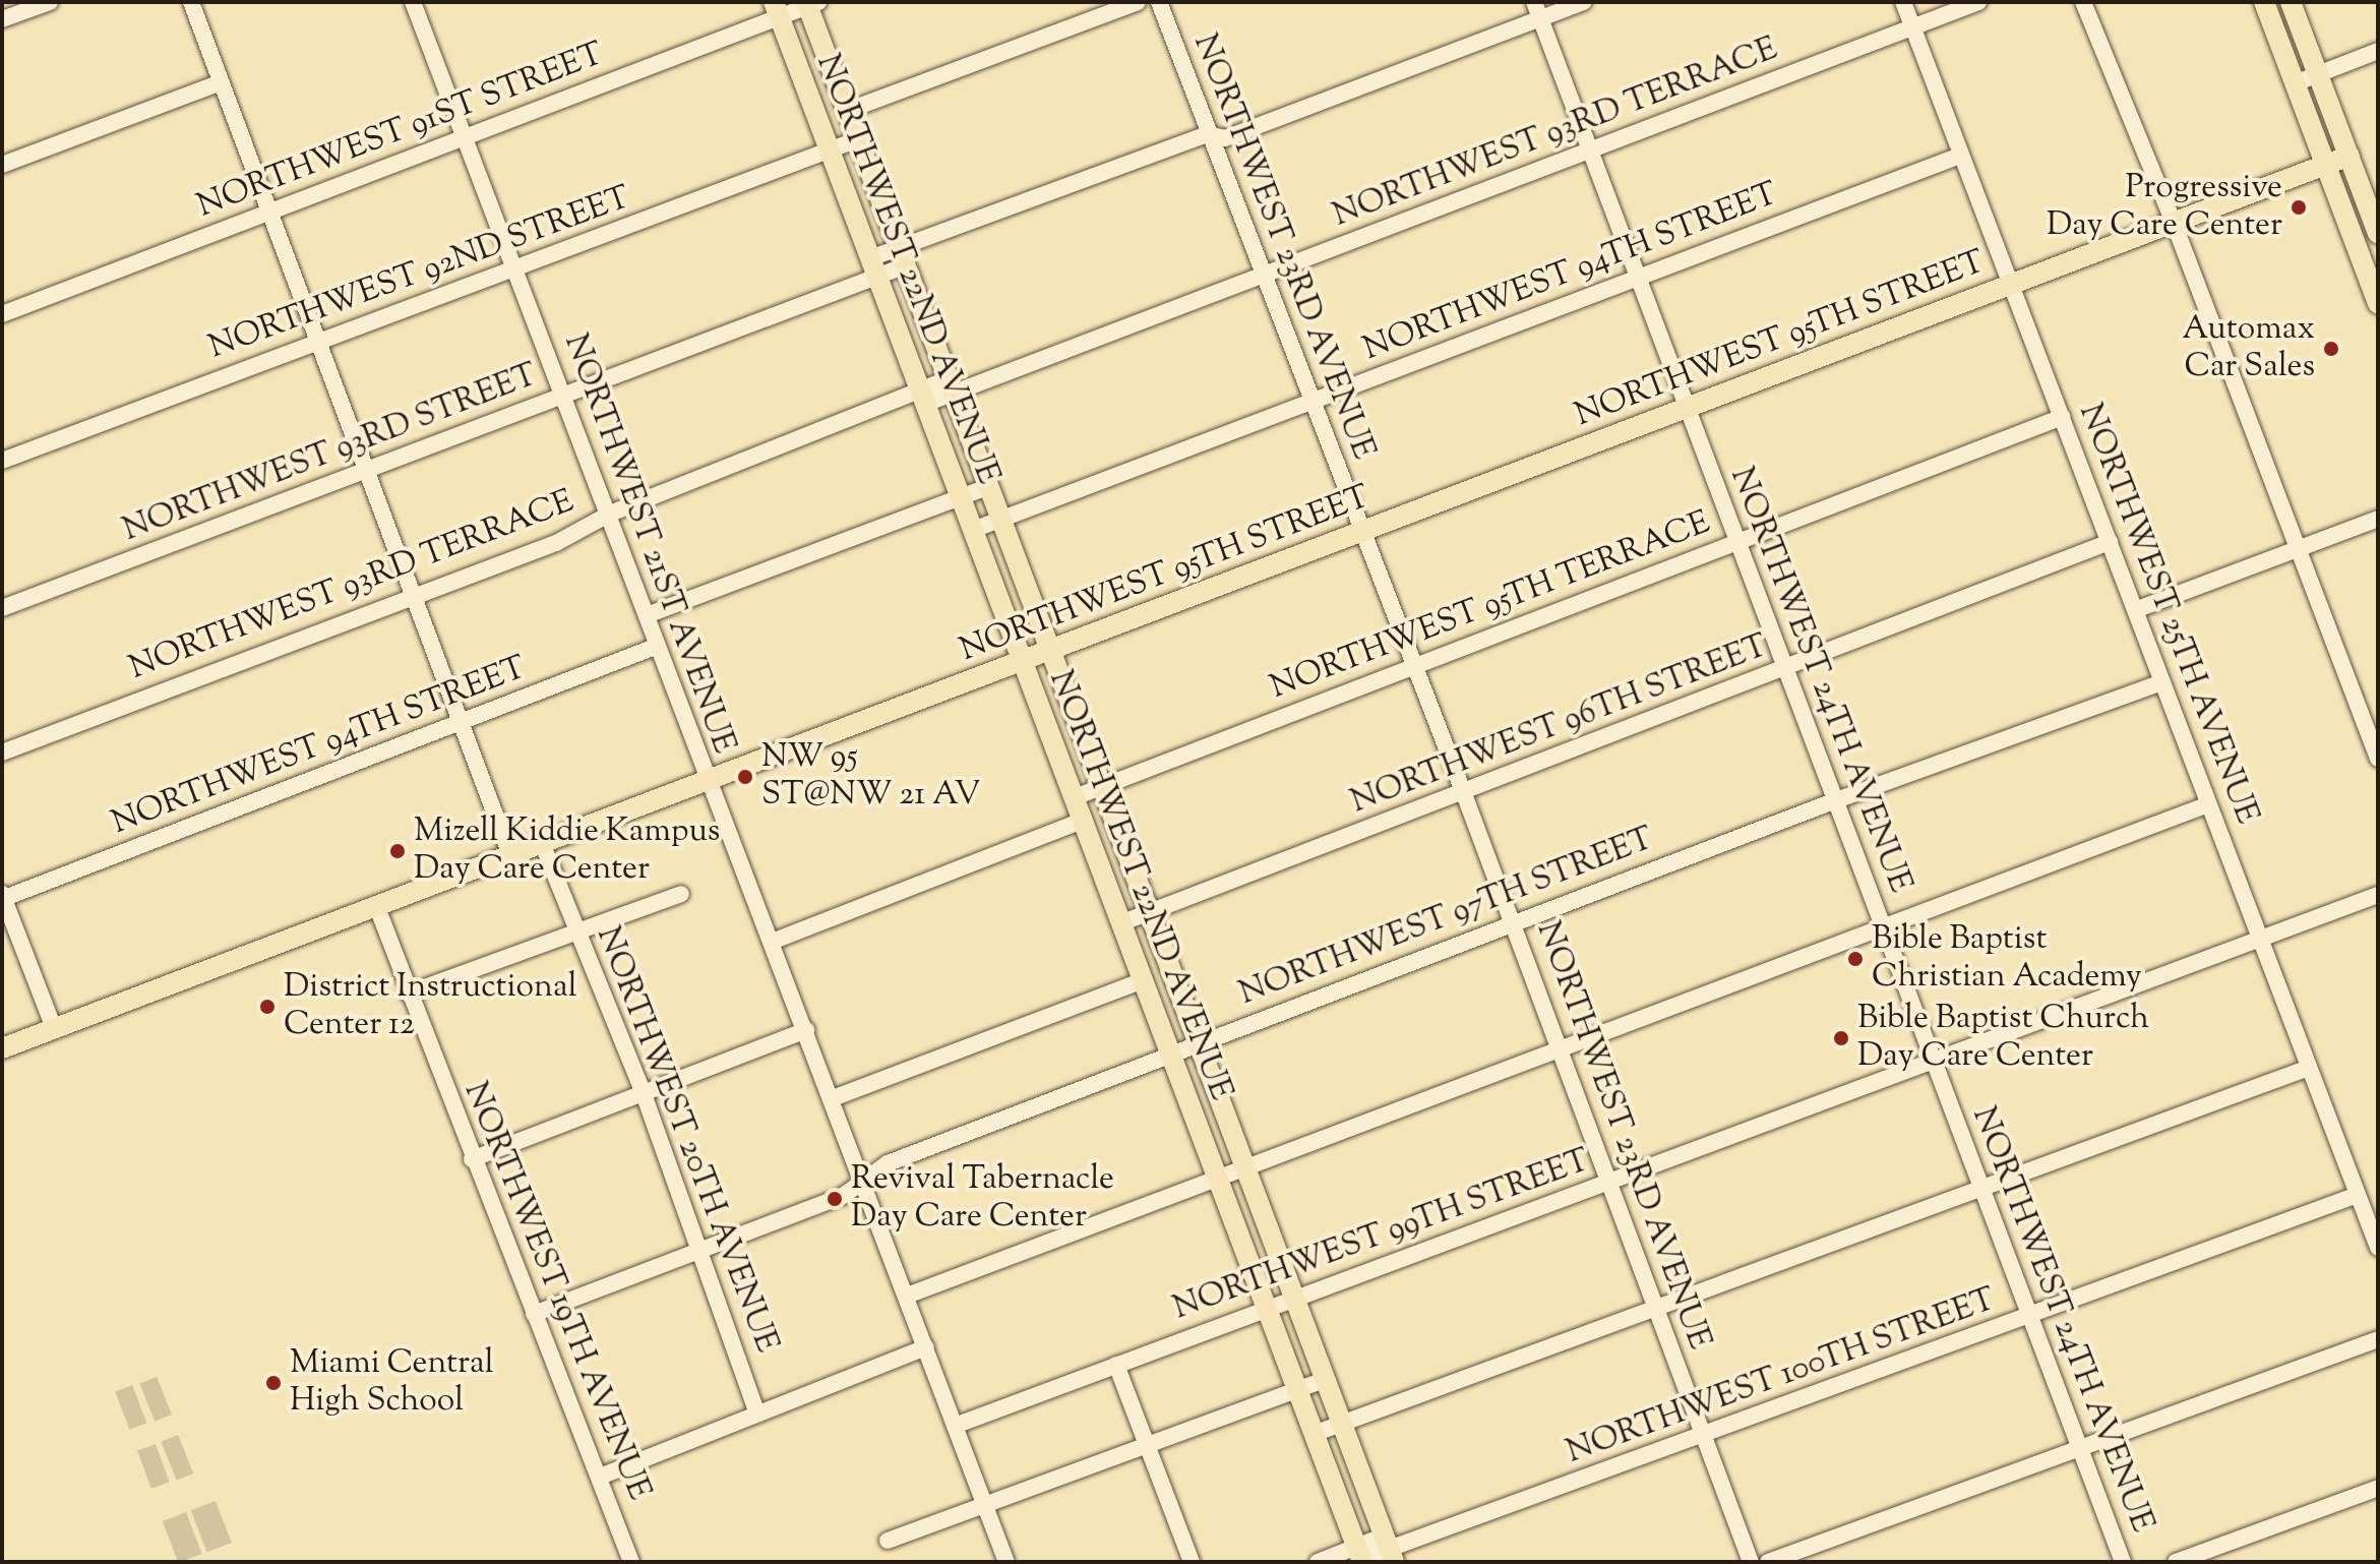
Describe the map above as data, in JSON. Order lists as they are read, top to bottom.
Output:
{
  "streets": {
    "main road": ["NORTHWEST 22ND AVENUE", "NORTHWEST 95TH STREET"],
    "street": [
      "NORTHWEST 91ST STREET",
      "NORTHWEST 93RD TERRACE",
      "NORTHWEST 23RD AVENUE",
      "NORTHWEST 94TH STREET",
      "NORTHWEST 92ND STREET",
      "NORTHWEST 93RD STREET",
      "NORTHWEST 21ST AVENUE",
      "NORTHWEST 95TH TERRACE",
      "NORTHWEST 25TH AVENUE",
      "NORTHWEST 24TH AVENUE",
      "NORTHWEST 96TH STREET",
      "NORTHWEST 97TH STREET",
      "NORTHWEST 20TH AVENUE",
      "NORTHWEST 99TH STREET",
      "NORTHWEST 19TH AVENUE",
      "NORTHWEST 100TH STREET"
    ]
  },
  "crossings": [
    ["NORTHWEST 91ST STREET", "NORTHWEST 22ND AVENUE"],
    ["NORTHWEST 91ST STREET", "NORTHWEST 21ST AVENUE"],
    ["NORTHWEST 93RD TERRACE", "NORTHWEST 23RD AVENUE"],
    ["NORTHWEST 93RD TERRACE", "NORTHWEST 22ND AVENUE"],
    ["NORTHWEST 93RD TERRACE", "NORTHWEST 21ST AVENUE"],
    ["NORTHWEST 93RD TERRACE", "NORTHWEST 25TH AVENUE"],
    ["NORTHWEST 93RD TERRACE", "NORTHWEST 24TH AVENUE"],
    ["NORTHWEST 23RD AVENUE", "NORTHWEST 94TH STREET"],
    ["NORTHWEST 23RD AVENUE", "NORTHWEST 95TH STREET"],
    ["NORTHWEST 23RD AVENUE", "NORTHWEST 93RD STREET"],
    ["NORTHWEST 23RD AVENUE", "NORTHWEST 95TH TERRACE"],
    ["NORTHWEST 23RD AVENUE", "NORTHWEST 96TH STREET"],
    ["NORTHWEST 23RD AVENUE", "NORTHWEST 97TH STREET"],
    ["NORTHWEST 23RD AVENUE", "NORTHWEST 99TH STREET"],
    ["NORTHWEST 23RD AVENUE", "NORTHWEST 100TH STREET"],
    ["NORTHWEST 22ND AVENUE", "NORTHWEST 94TH STREET"],
    ["NORTHWEST 22ND AVENUE", "NORTHWEST 92ND STREET"],
    ["NORTHWEST 22ND AVENUE", "NORTHWEST 95TH STREET"],
    ["NORTHWEST 22ND AVENUE", "NORTHWEST 93RD STREET"],
    ["NORTHWEST 22ND AVENUE", "NORTHWEST 95TH TERRACE"],
    ["NORTHWEST 22ND AVENUE", "NORTHWEST 96TH STREET"],
    ["NORTHWEST 22ND AVENUE", "NORTHWEST 97TH STREET"],
    ["NORTHWEST 22ND AVENUE", "NORTHWEST 99TH STREET"],
    ["NORTHWEST 22ND AVENUE", "NORTHWEST 100TH STREET"],
    ["NORTHWEST 94TH STREET", "NORTHWEST 21ST AVENUE"],
    ["NORTHWEST 94TH STREET", "NORTHWEST 25TH AVENUE"],
    ["NORTHWEST 94TH STREET", "NORTHWEST 24TH AVENUE"],
    ["NORTHWEST 92ND STREET", "NORTHWEST 21ST AVENUE"],
    ["NORTHWEST 95TH STREET", "NORTHWEST 21ST AVENUE"],
    ["NORTHWEST 95TH STREET", "NORTHWEST 25TH AVENUE"],
    ["NORTHWEST 95TH STREET", "NORTHWEST 24TH AVENUE"],
    ["NORTHWEST 95TH STREET", "NORTHWEST 20TH AVENUE"],
    ["NORTHWEST 95TH STREET", "NORTHWEST 19TH AVENUE"],
    ["NORTHWEST 93RD STREET", "NORTHWEST 21ST AVENUE"],
    ["NORTHWEST 93RD STREET", "NORTHWEST 24TH AVENUE"],
    ["NORTHWEST 21ST AVENUE", "NORTHWEST 97TH STREET"],
    ["NORTHWEST 21ST AVENUE", "NORTHWEST 99TH STREET"],
    ["NORTHWEST 95TH TERRACE", "NORTHWEST 25TH AVENUE"],
    ["NORTHWEST 95TH TERRACE", "NORTHWEST 24TH AVENUE"],
    ["NORTHWEST 25TH AVENUE", "NORTHWEST 96TH STREET"],
    ["NORTHWEST 25TH AVENUE", "NORTHWEST 97TH STREET"],
    ["NORTHWEST 25TH AVENUE", "NORTHWEST 99TH STREET"],
    ["NORTHWEST 25TH AVENUE", "NORTHWEST 100TH STREET"],
    ["NORTHWEST 24TH AVENUE", "NORTHWEST 96TH STREET"],
    ["NORTHWEST 24TH AVENUE", "NORTHWEST 97TH STREET"],
    ["NORTHWEST 24TH AVENUE", "NORTHWEST 99TH STREET"],
    ["NORTHWEST 24TH AVENUE", "NORTHWEST 100TH STREET"],
    ["NORTHWEST 97TH STREET", "NORTHWEST 20TH AVENUE"],
    ["NORTHWEST 97TH STREET", "NORTHWEST 19TH AVENUE"]
  ],
  "places": [
    "Progressive Day Care Center",
    "Automax Car Sales",
    "NW 95 ST@NW 21 AV",
    "Mizell Kiddie Kampus Day Care Center",
    "Bible Baptist Christian Academy",
    "District Instructional Center 12",
    "Bible Baptist Church Day Care Center",
    "Revival Tabernacle Day Care Center",
    "Miami Central High School"
  ]
}
